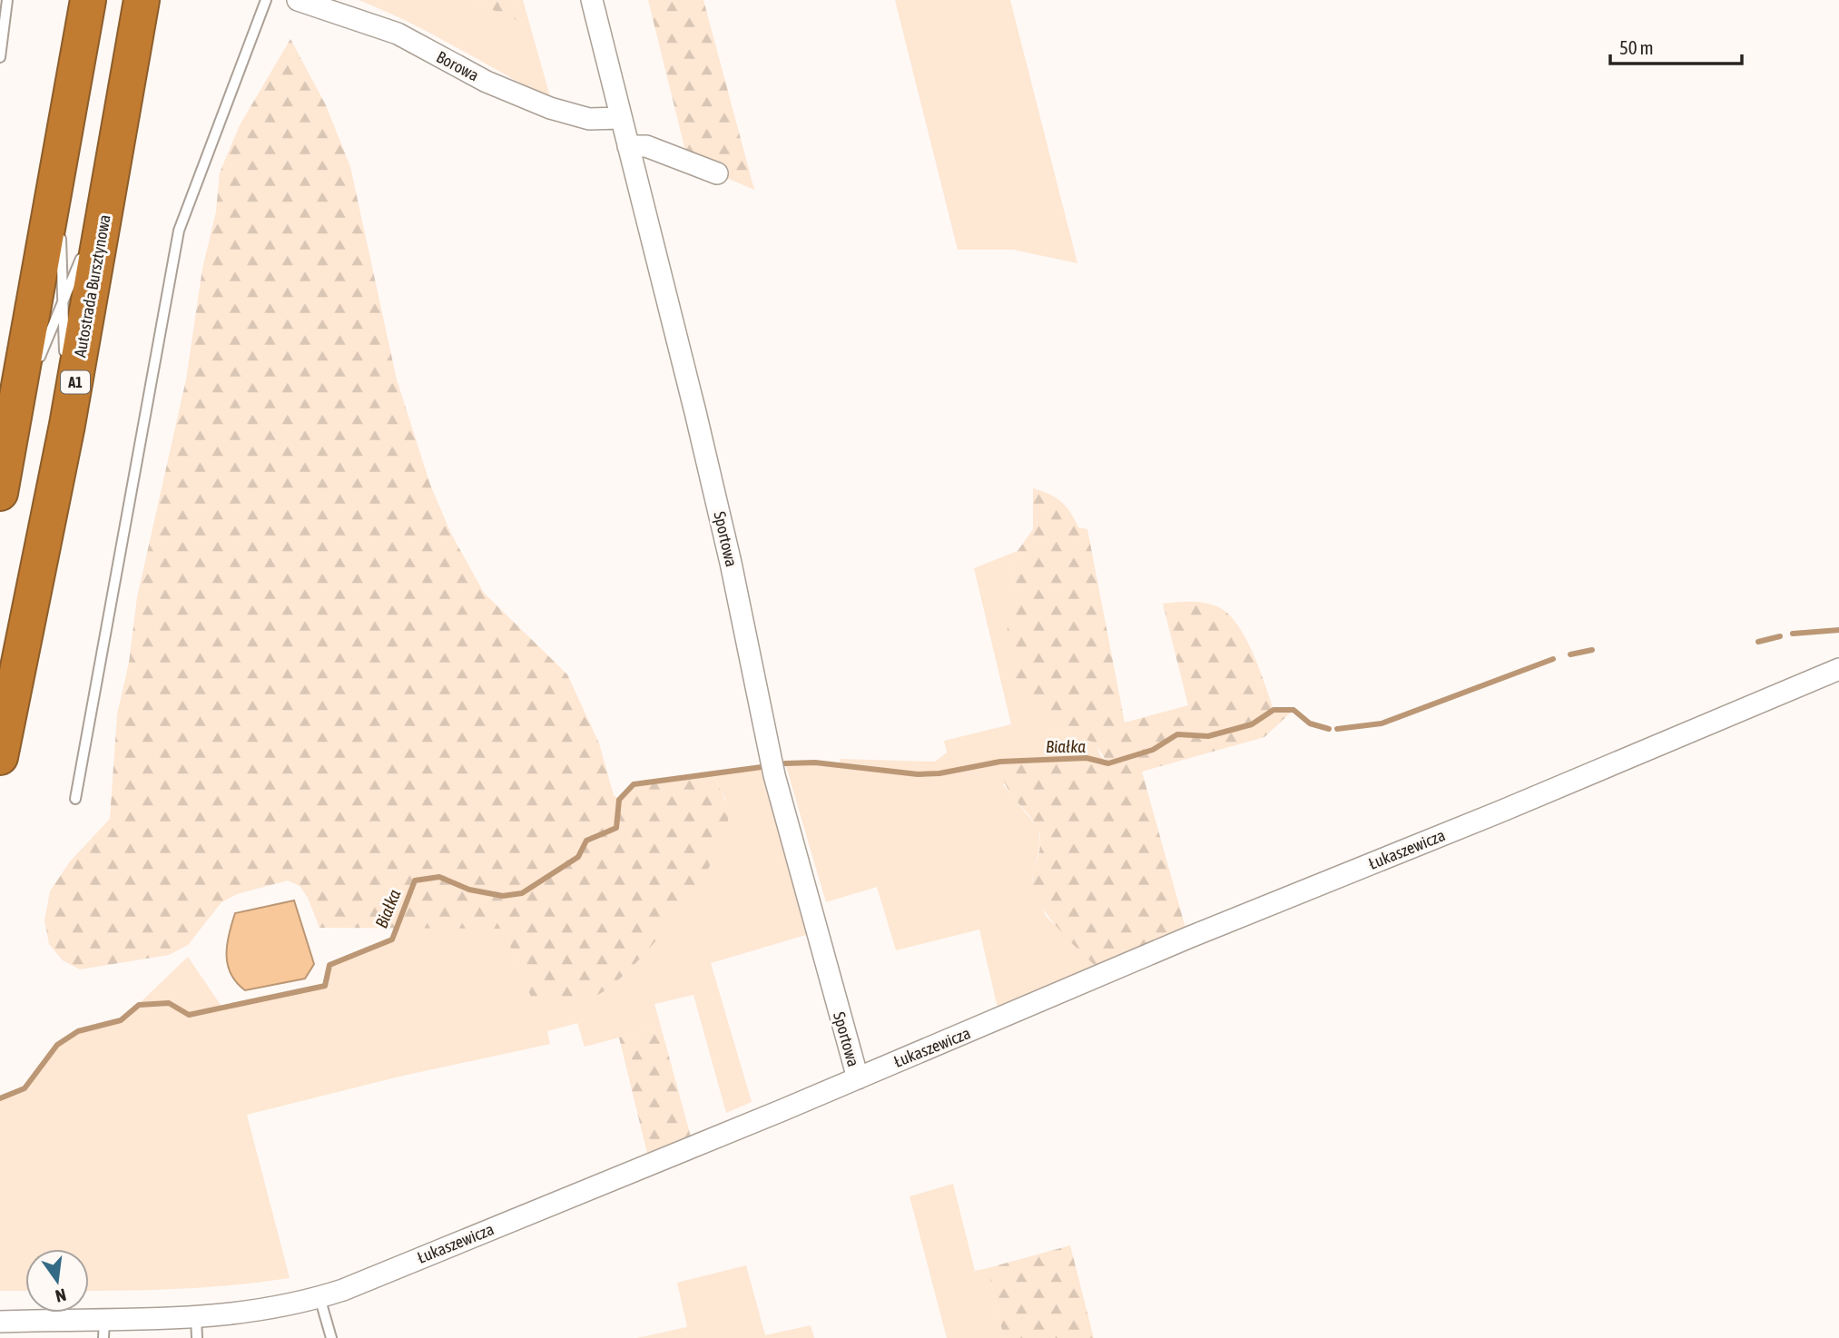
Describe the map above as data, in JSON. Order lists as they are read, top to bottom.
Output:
{
  "streets": {
    "highway": ["Autostrada Bursztynowa", "A1"],
    "street": ["Borowa", "Sportowa", "Łukaszewicza"]
  },
  "crossings": [
    ["Borowa", "Sportowa"],
    ["Sportowa", "Łukaszewicza"]
  ],
  "water": ["Białka"],
  "scale_bar": "50 m",
  "north": "bottom"
}
